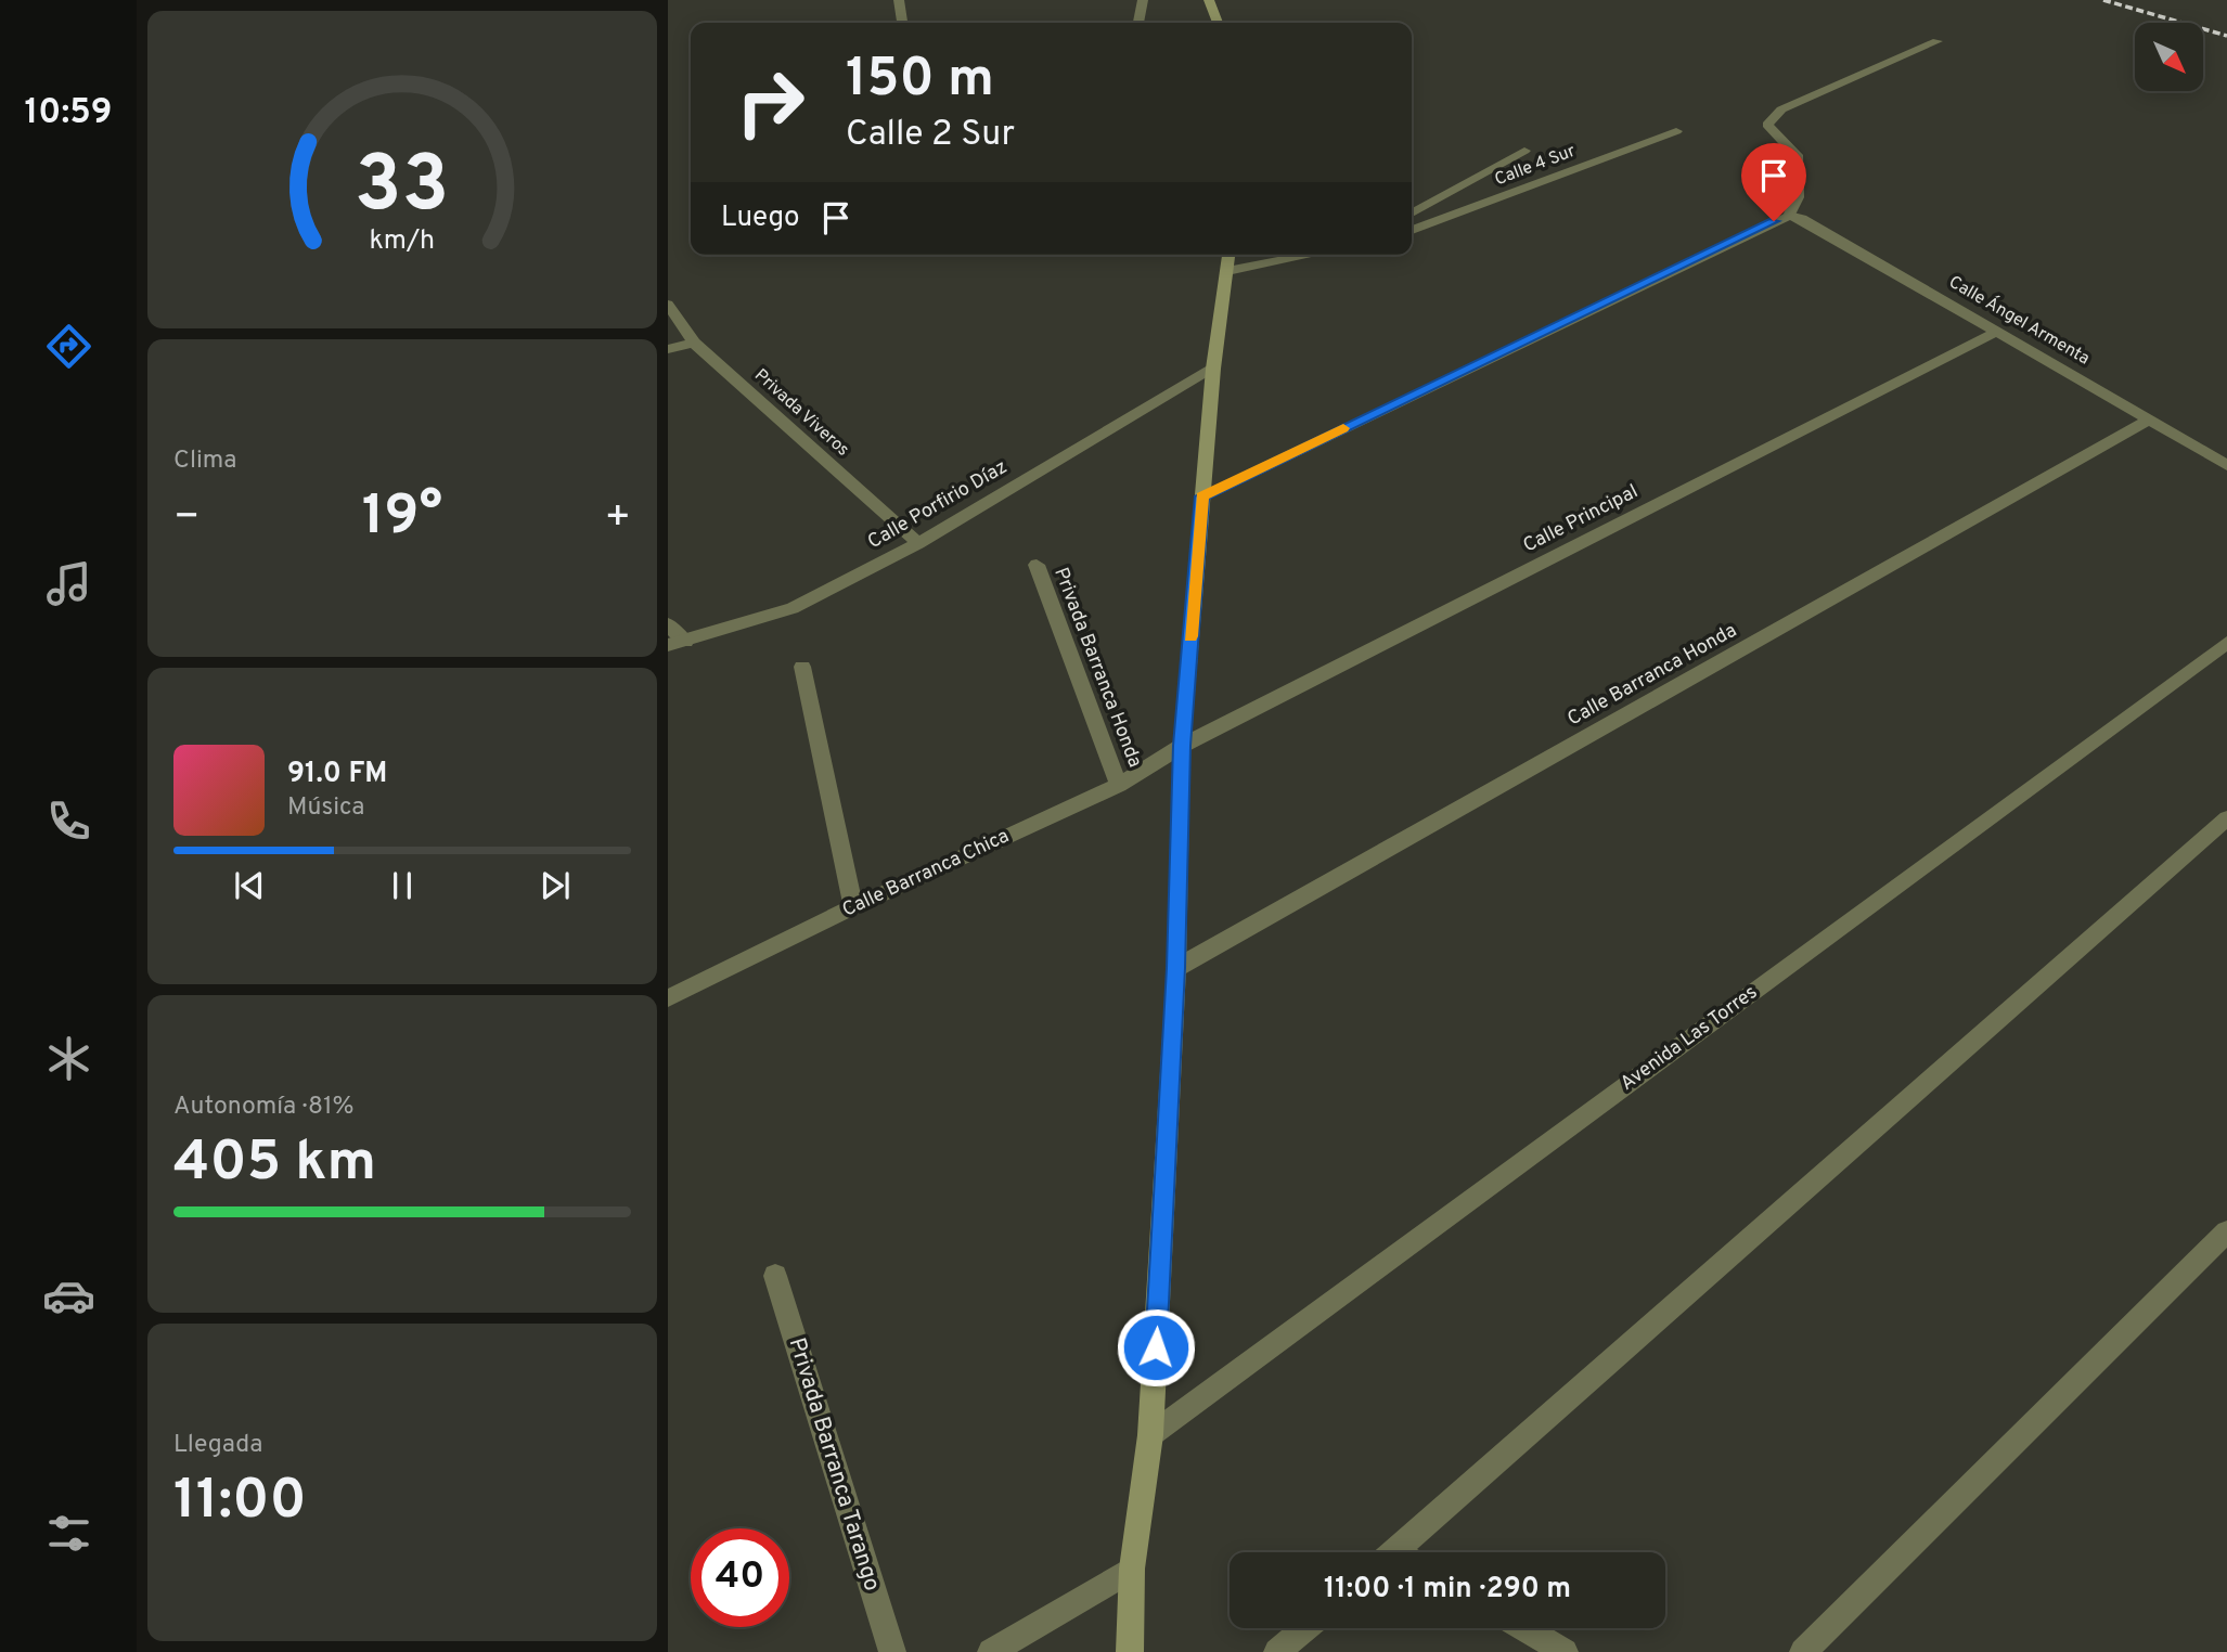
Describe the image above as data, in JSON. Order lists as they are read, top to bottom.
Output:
{
  "streets": {
    "street": [
      "Calle 4 Sur",
      "Calle Ángel Armenta",
      "Privada Viveros",
      "Calle Porfirio Díaz",
      "Calle Principal",
      "Privada Barranca Honda",
      "Calle Barranca Honda",
      "Calle Barranca Chica",
      "Avenida Las Torres",
      "Privada Barranca Tarango"
    ]
  },
  "crossings": [
    ["Calle Ángel Armenta", "Calle Principal"],
    ["Calle Ángel Armenta", "Calle Barranca Honda"],
    ["Privada Viveros", "Calle Porfirio Díaz"],
    ["Calle Principal", "Calle Barranca Chica"],
    ["Privada Barranca Honda", "Calle Barranca Chica"]
  ],
  "north": "bottom right",
  "page": {
    "tabs": "10:59",
    "turn": ["150 m", "Calle 2 Sur"],
    "then": "Luego",
    "tile": [
      "Clima",
      ["Autonomía · 81%", "405 km"],
      ["Llegada", "11:00"]
    ],
    "heat": ["−", "19°", "+"],
    "song": ["91.0 FM", "Música"],
    "limit": "40",
    "trip": "11:00 · 1 min · 290 m",
    "gauge": ["33", "km/h"]
  }
}
